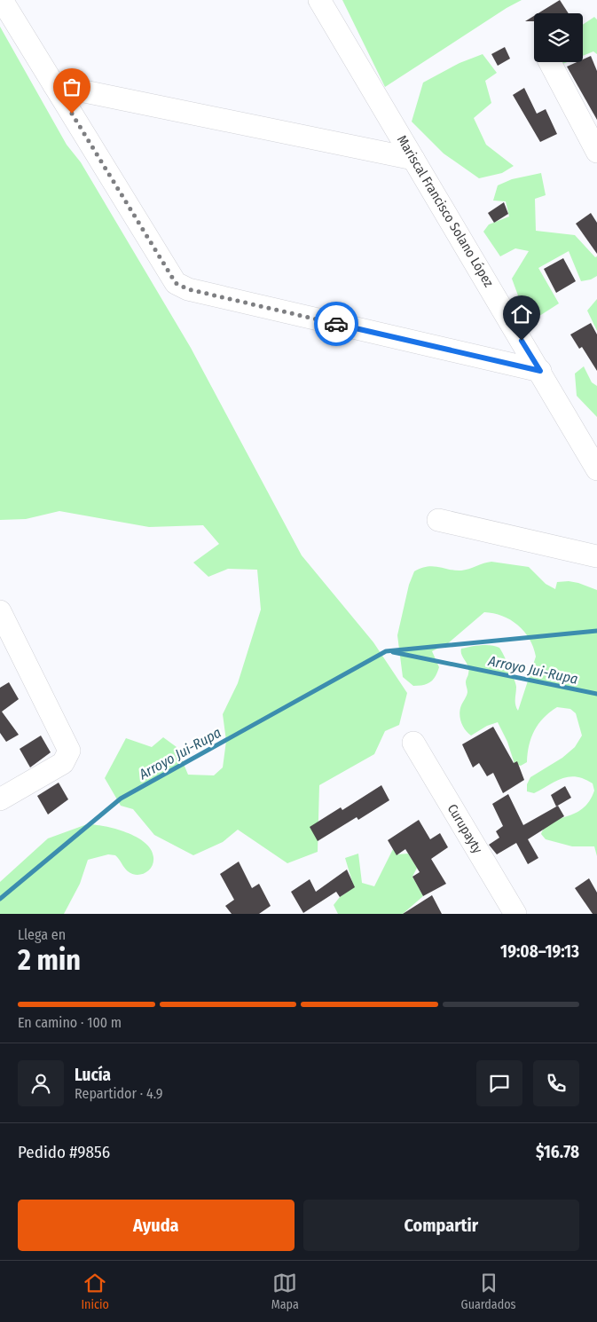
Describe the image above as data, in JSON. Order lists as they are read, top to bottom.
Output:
{
  "streets": {
    "street": ["Mariscal Francisco Solano López", "Curupayty"]
  },
  "water": ["Arroyo Jui-Rupa"],
  "page": {
    "heading": ["2 min", "Llega en", "19:08–19:13"],
    "panel": [
      "Lucía",
      "Repartidor · 4.9",
      "Pedido #9856",
      "$16.78"
    ],
    "bar": "En camino · 100 m",
    "buttons": ["Ayuda", "Compartir"],
    "tabs": ["Inicio", "Mapa", "Guardados"]
  }
}
